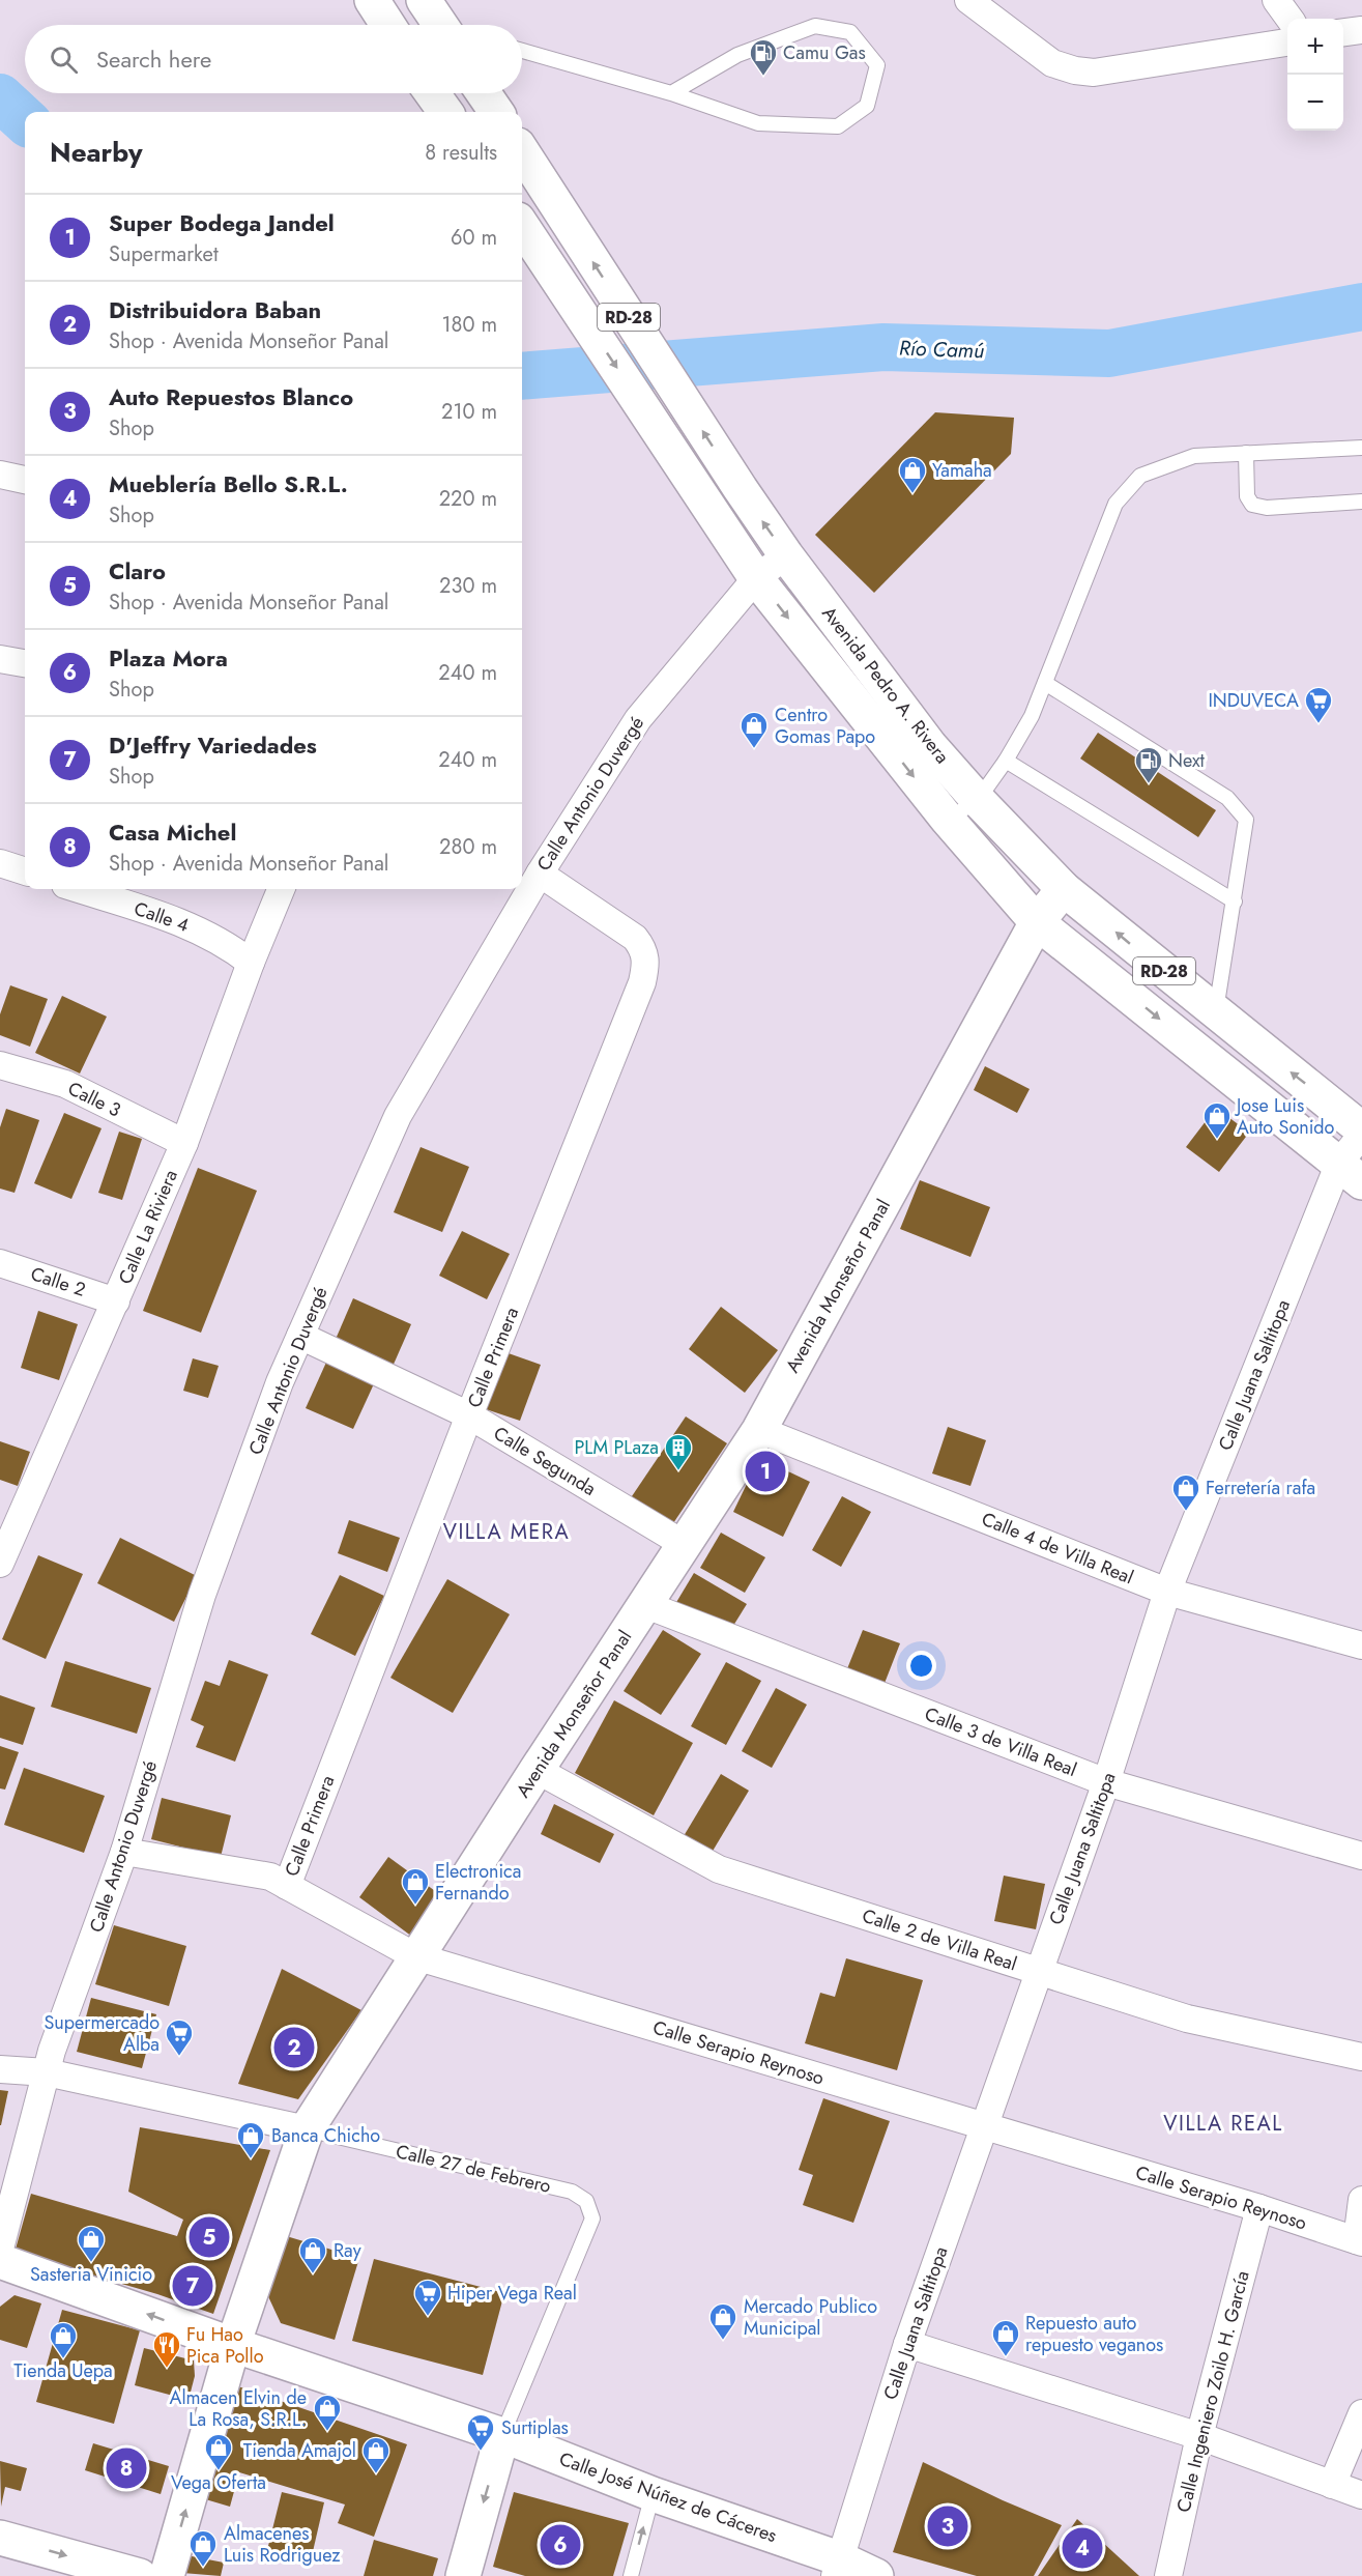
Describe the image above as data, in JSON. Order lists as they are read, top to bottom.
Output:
{
  "streets": {
    "main road": [
      "RD-28",
      "Avenida Pedro A. Rivera",
      "Avenida Monseñor Panal",
      "Calle José Núñez de Cáceres"
    ],
    "street": [
      "Calle Antonio Duvergé",
      "Calle 4",
      "Calle 3",
      "Calle La Riviera",
      "Calle 2",
      "Calle Primera",
      "Calle Juana Saltitopa",
      "Calle Segunda",
      "Calle 4 de Villa Real",
      "Calle 3 de Villa Real",
      "Calle 2 de Villa Real",
      "Calle Serapio Reynoso",
      "Calle 27 de Febrero",
      "Calle Ingeniero Zoilo H. García"
    ]
  },
  "crossings": [
    ["Avenida Pedro A. Rivera", "Calle Antonio Duvergé"],
    ["Avenida Pedro A. Rivera", "Avenida Monseñor Panal"],
    ["Avenida Pedro A. Rivera", "Calle Juana Saltitopa"],
    ["Calle Antonio Duvergé", "Calle Primera"],
    ["Calle Antonio Duvergé", "Calle Segunda"],
    ["Calle Antonio Duvergé", "Calle Serapio Reynoso"],
    ["Calle Antonio Duvergé", "Calle 27 de Febrero"],
    ["Calle 4", "Calle La Riviera"],
    ["Calle 3", "Calle La Riviera"],
    ["Calle La Riviera", "Calle 2"],
    ["Avenida Monseñor Panal", "Calle Segunda"],
    ["Avenida Monseñor Panal", "Calle 4 de Villa Real"],
    ["Avenida Monseñor Panal", "Calle 3 de Villa Real"],
    ["Avenida Monseñor Panal", "Calle 2 de Villa Real"],
    ["Avenida Monseñor Panal", "Calle Serapio Reynoso"],
    ["Avenida Monseñor Panal", "Calle 27 de Febrero"],
    ["Avenida Monseñor Panal", "Calle José Núñez de Cáceres"],
    ["Calle Primera", "Calle Segunda"],
    ["Calle Primera", "Calle Serapio Reynoso"],
    ["Calle Juana Saltitopa", "Calle 4 de Villa Real"],
    ["Calle Juana Saltitopa", "Calle 3 de Villa Real"],
    ["Calle Juana Saltitopa", "Calle 2 de Villa Real"],
    ["Calle Juana Saltitopa", "Calle Serapio Reynoso"],
    ["Calle Juana Saltitopa", "Calle José Núñez de Cáceres"],
    ["Calle Serapio Reynoso", "Calle Ingeniero Zoilo H. García"],
    ["Calle 27 de Febrero", "Calle José Núñez de Cáceres"]
  ],
  "districts": ["VILLA MERA", "VILLA REAL"],
  "water": ["Río Camú"],
  "places": {
    "fuel station": ["Camu Gas", "Next"],
    "shop": [
      "Yamaha",
      "Centro Gomas Papo",
      "Jose Luis Auto Sonido",
      "Ferretería rafa",
      "Electronica Fernando",
      "Banca Chicho",
      "Sasteria Vinicio",
      "Ray",
      "Mercado Publico Municipal",
      "Repuesto auto repuesto veganos",
      "Tienda Uepa",
      "Almacen Elvin de La Rosa, S.R.L.",
      "Vega Oferta",
      "Tienda Amajol",
      "Almacenes Luis Rodriguez"
    ],
    "supermarket": [
      "INDUVECA",
      "Supermercado Alba",
      "Hiper Vega Real",
      "Surtiplas"
    ],
    "building": ["PLM PLaza"],
    "restaurant": ["Fu Hao Pica Pollo"]
  },
  "page": {
    "map_buttons": ["+", "−"],
    "search": "Search here",
    "heading": ["Nearby", "8 results"],
    "list": [
      {
        "mark": "1",
        "name": "Super Bodega Jandel",
        "note": "Supermarket",
        "value": "60 m"
      },
      {
        "mark": "2",
        "name": "Distribuidora Baban",
        "note": "Shop · Avenida Monseñor Panal",
        "value": "180 m"
      },
      {
        "mark": "3",
        "name": "Auto Repuestos Blanco",
        "note": "Shop",
        "value": "210 m"
      },
      {
        "mark": "4",
        "name": "Mueblería Bello S.R.L.",
        "note": "Shop",
        "value": "220 m"
      },
      {
        "mark": "5",
        "name": "Claro",
        "note": "Shop · Avenida Monseñor Panal",
        "value": "230 m"
      },
      {
        "mark": "6",
        "name": "Plaza Mora",
        "note": "Shop",
        "value": "240 m"
      },
      {
        "mark": "7",
        "name": "D'Jeffry Variedades",
        "note": "Shop",
        "value": "240 m"
      },
      {
        "mark": "8",
        "name": "Casa Michel",
        "note": "Shop · Avenida Monseñor Panal",
        "value": "280 m"
      }
    ],
    "pins": [
      "1",
      "2",
      "5",
      "7",
      "8",
      "3",
      "6",
      "4"
    ]
  }
}
